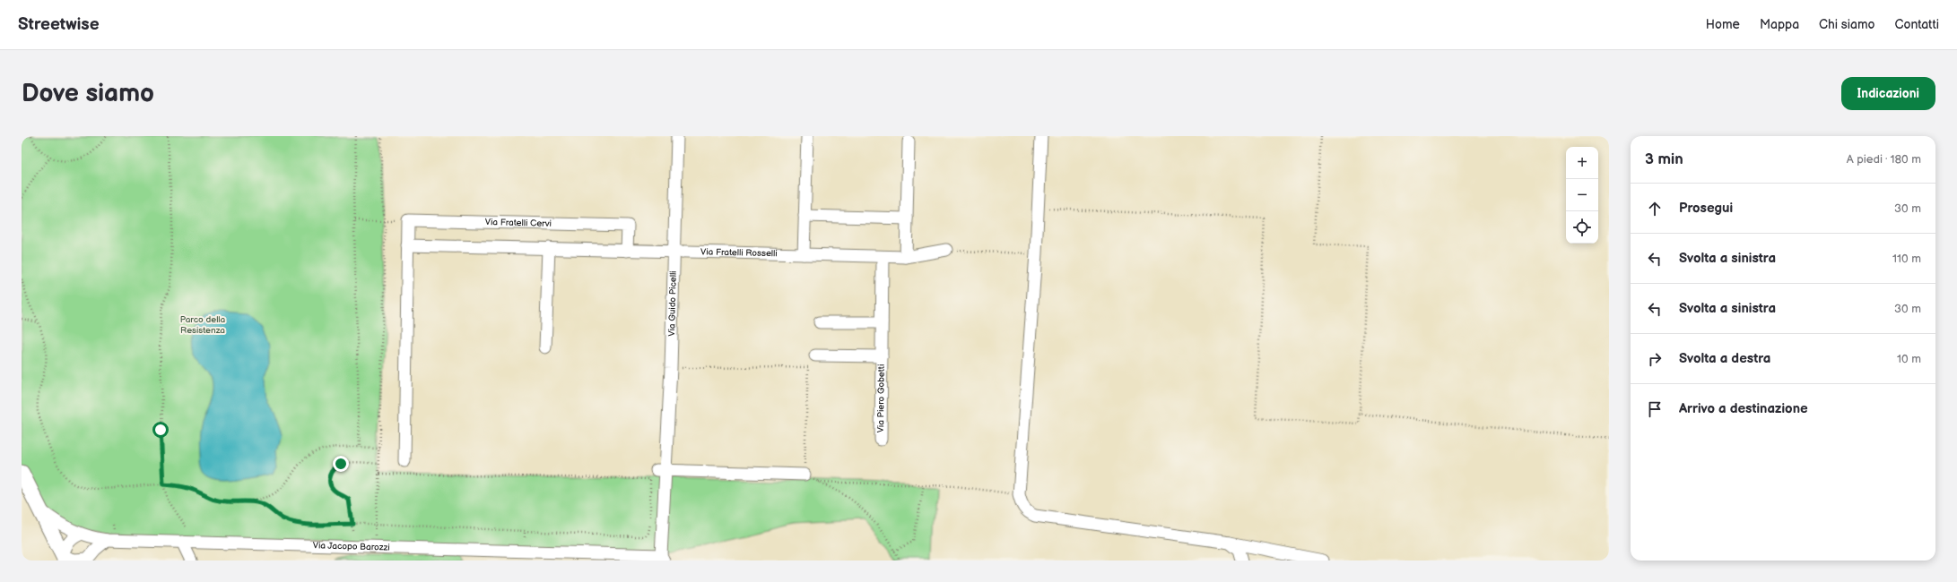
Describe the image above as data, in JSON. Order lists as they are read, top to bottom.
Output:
{
  "streets": {
    "street": [
      "Via Fratelli Cervi",
      "Via Fratelli Rosselli",
      "Via Guido Picelli",
      "Via Piero Gobetti",
      "Via Jacopo Barozzi"
    ]
  },
  "crossings": [
    ["Via Fratelli Rosselli", "Via Guido Picelli"],
    ["Via Fratelli Rosselli", "Via Piero Gobetti"],
    ["Via Guido Picelli", "Via Jacopo Barozzi"]
  ],
  "parks": ["Parco della Resistenza"],
  "page": {
    "header": "Streetwise",
    "nav": [
      "Home",
      "Mappa",
      "Chi siamo",
      "Contatti"
    ],
    "buttons": "Indicazioni",
    "title": "Dove siamo",
    "heading": ["3 min", "A piedi · 180 m"],
    "map_buttons": ["+", "−"],
    "list": [
      ["Prosegui", "30 m"],
      ["Svolta a sinistra", "110 m"],
      ["Svolta a sinistra", "30 m"],
      ["Svolta a destra", "10 m"],
      "Arrivo a destinazione"
    ]
  }
}
